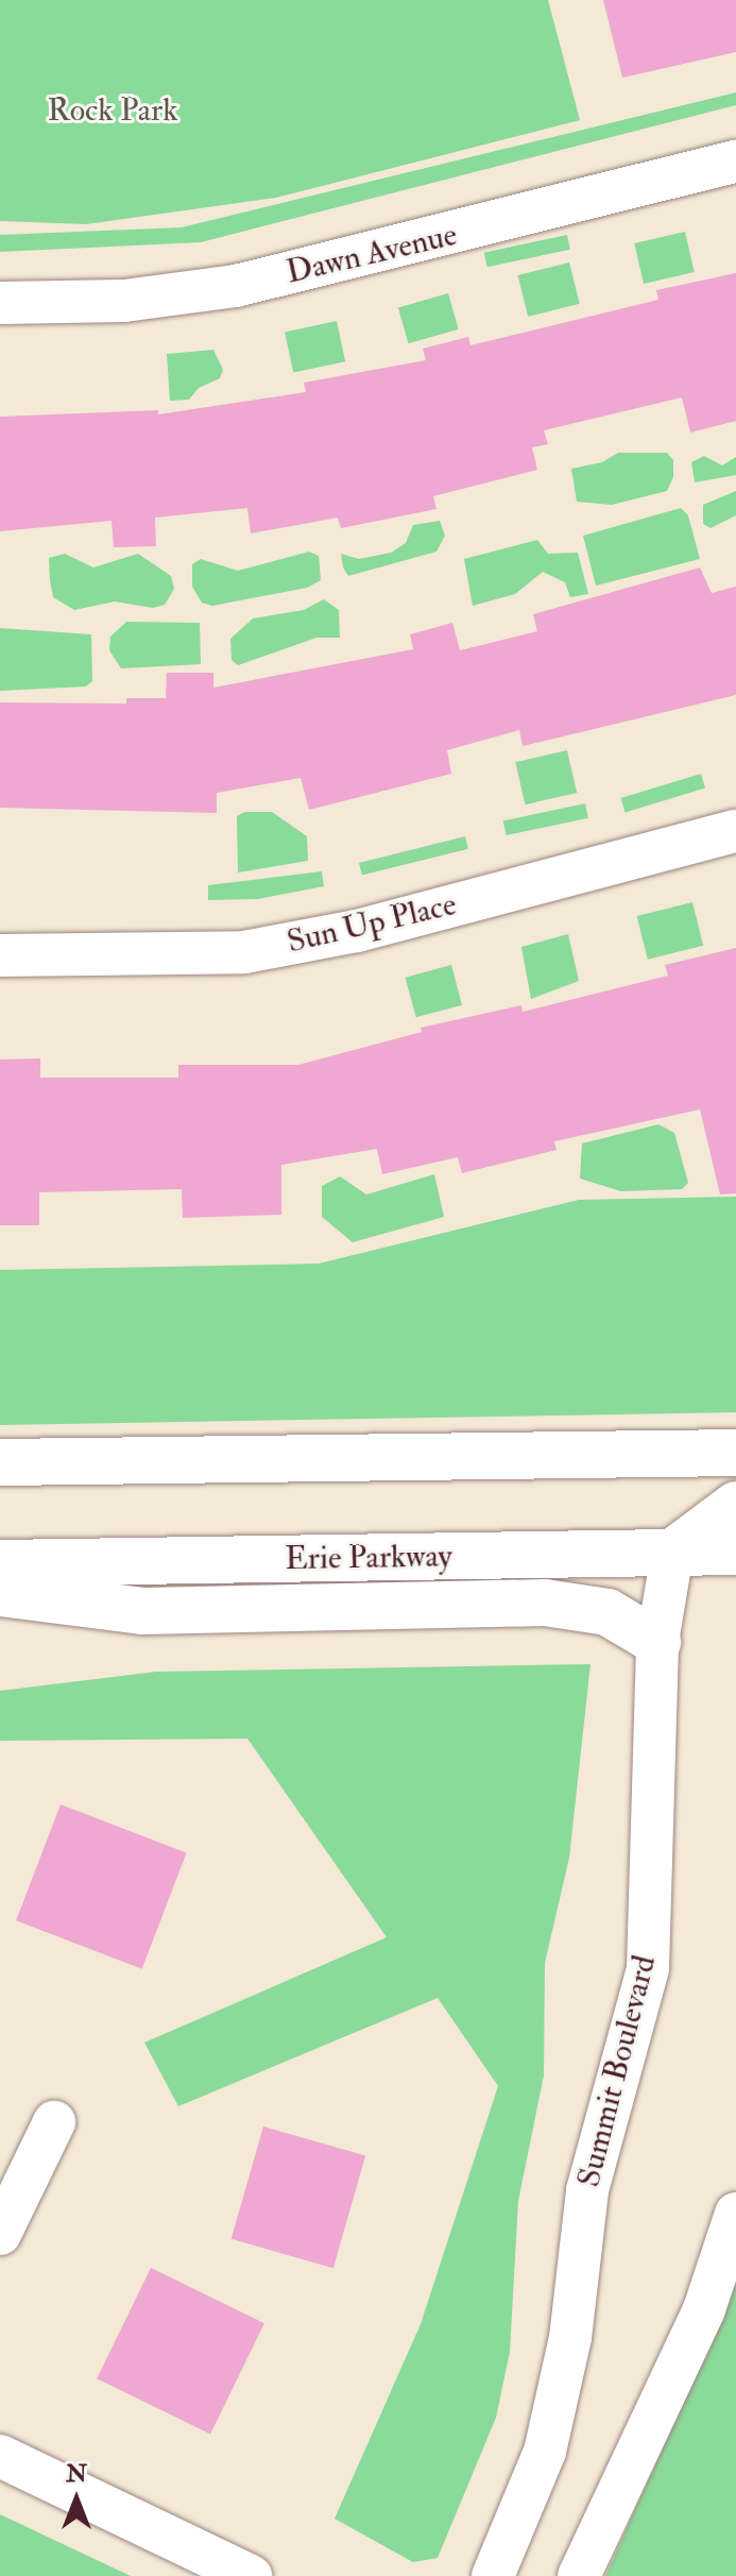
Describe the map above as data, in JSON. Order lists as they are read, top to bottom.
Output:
{
  "streets": {
    "main road": ["Erie Parkway"],
    "street": ["Dawn Avenue", "Sun Up Place", "Summit Boulevard"]
  },
  "crossings": [
    ["Erie Parkway", "Summit Boulevard"]
  ],
  "parks": ["Rock Park"],
  "north": "top"
}
